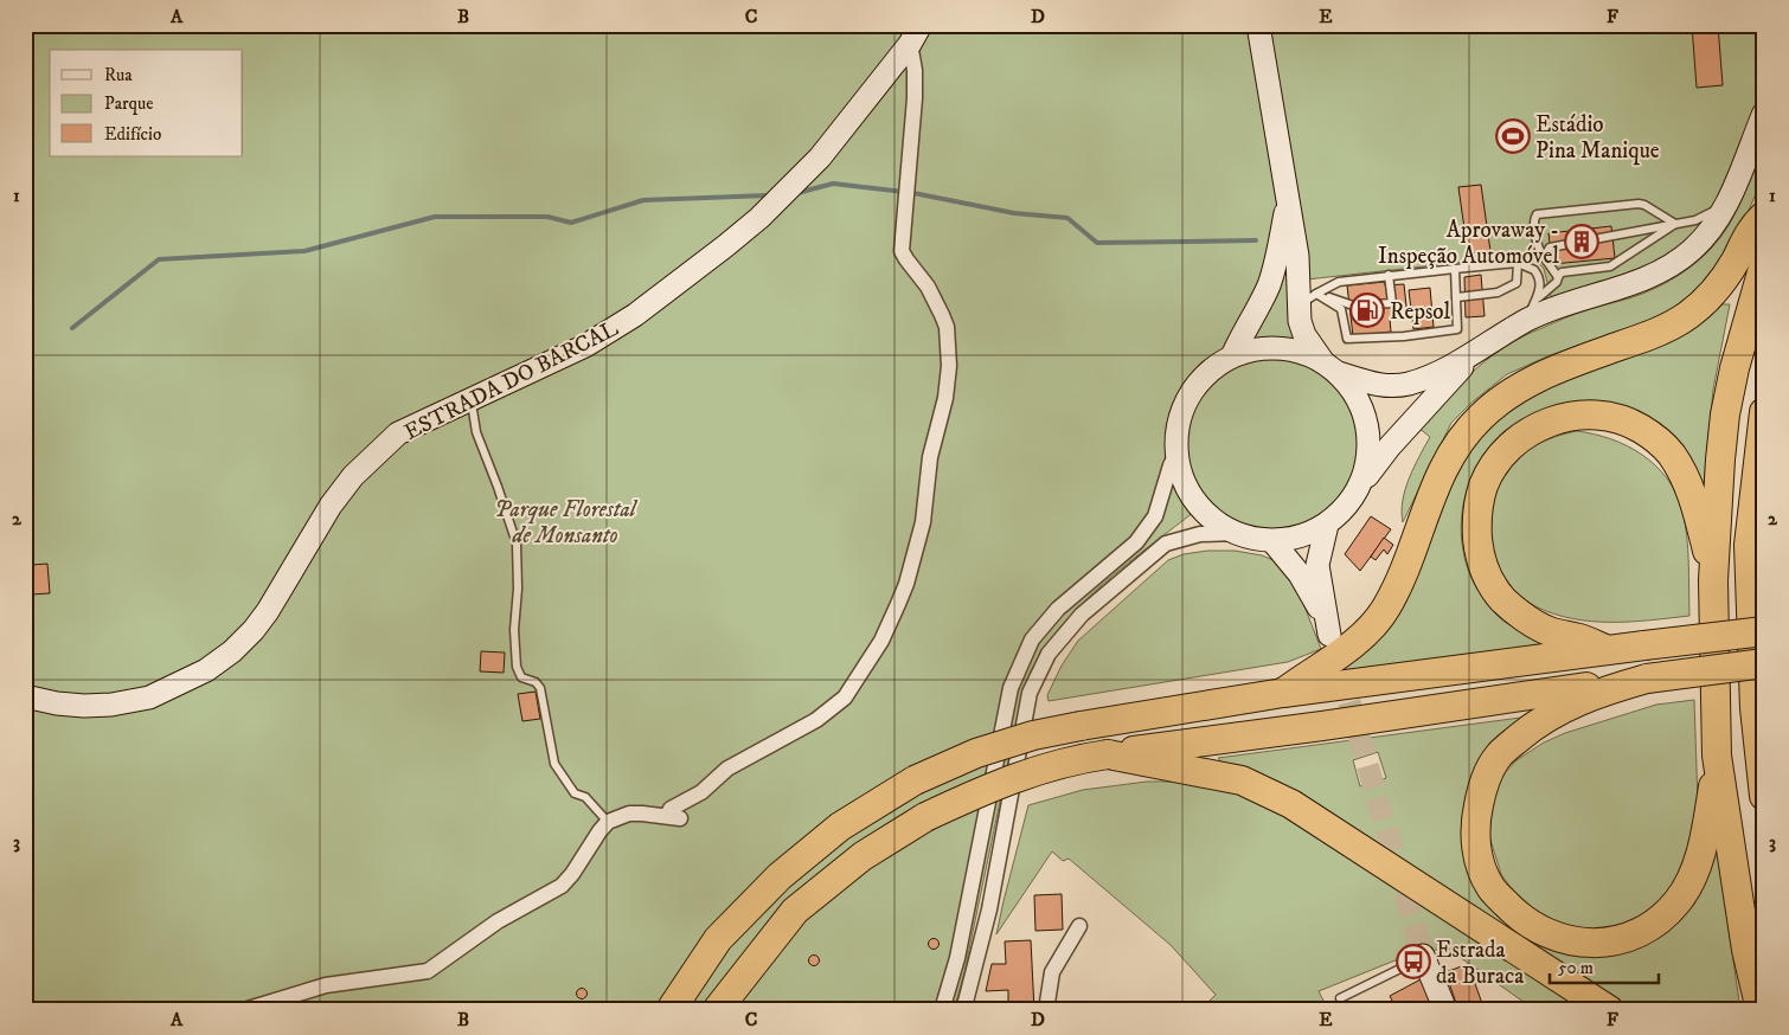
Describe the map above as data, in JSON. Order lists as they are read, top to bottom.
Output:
{
  "streets": {
    "street": ["ESTRADA DO BARCAL"]
  },
  "parks": ["Parque Florestal de Monsanto"],
  "places": {
    "sports": ["Estádio Pina Manique"],
    "building": ["Aprovaway - Inspeção Automóvel"],
    "fuel station": ["Repsol"],
    "bus stop": ["Estrada da Buraca"]
  },
  "legend": ["Rua", "Parque", "Edifício"],
  "scale_bar": "50 m",
  "grid": {
    "columns": [
      "A",
      "B",
      "C",
      "D",
      "E",
      "F"
    ],
    "rows": ["1", "2", "3"]
  }
}
